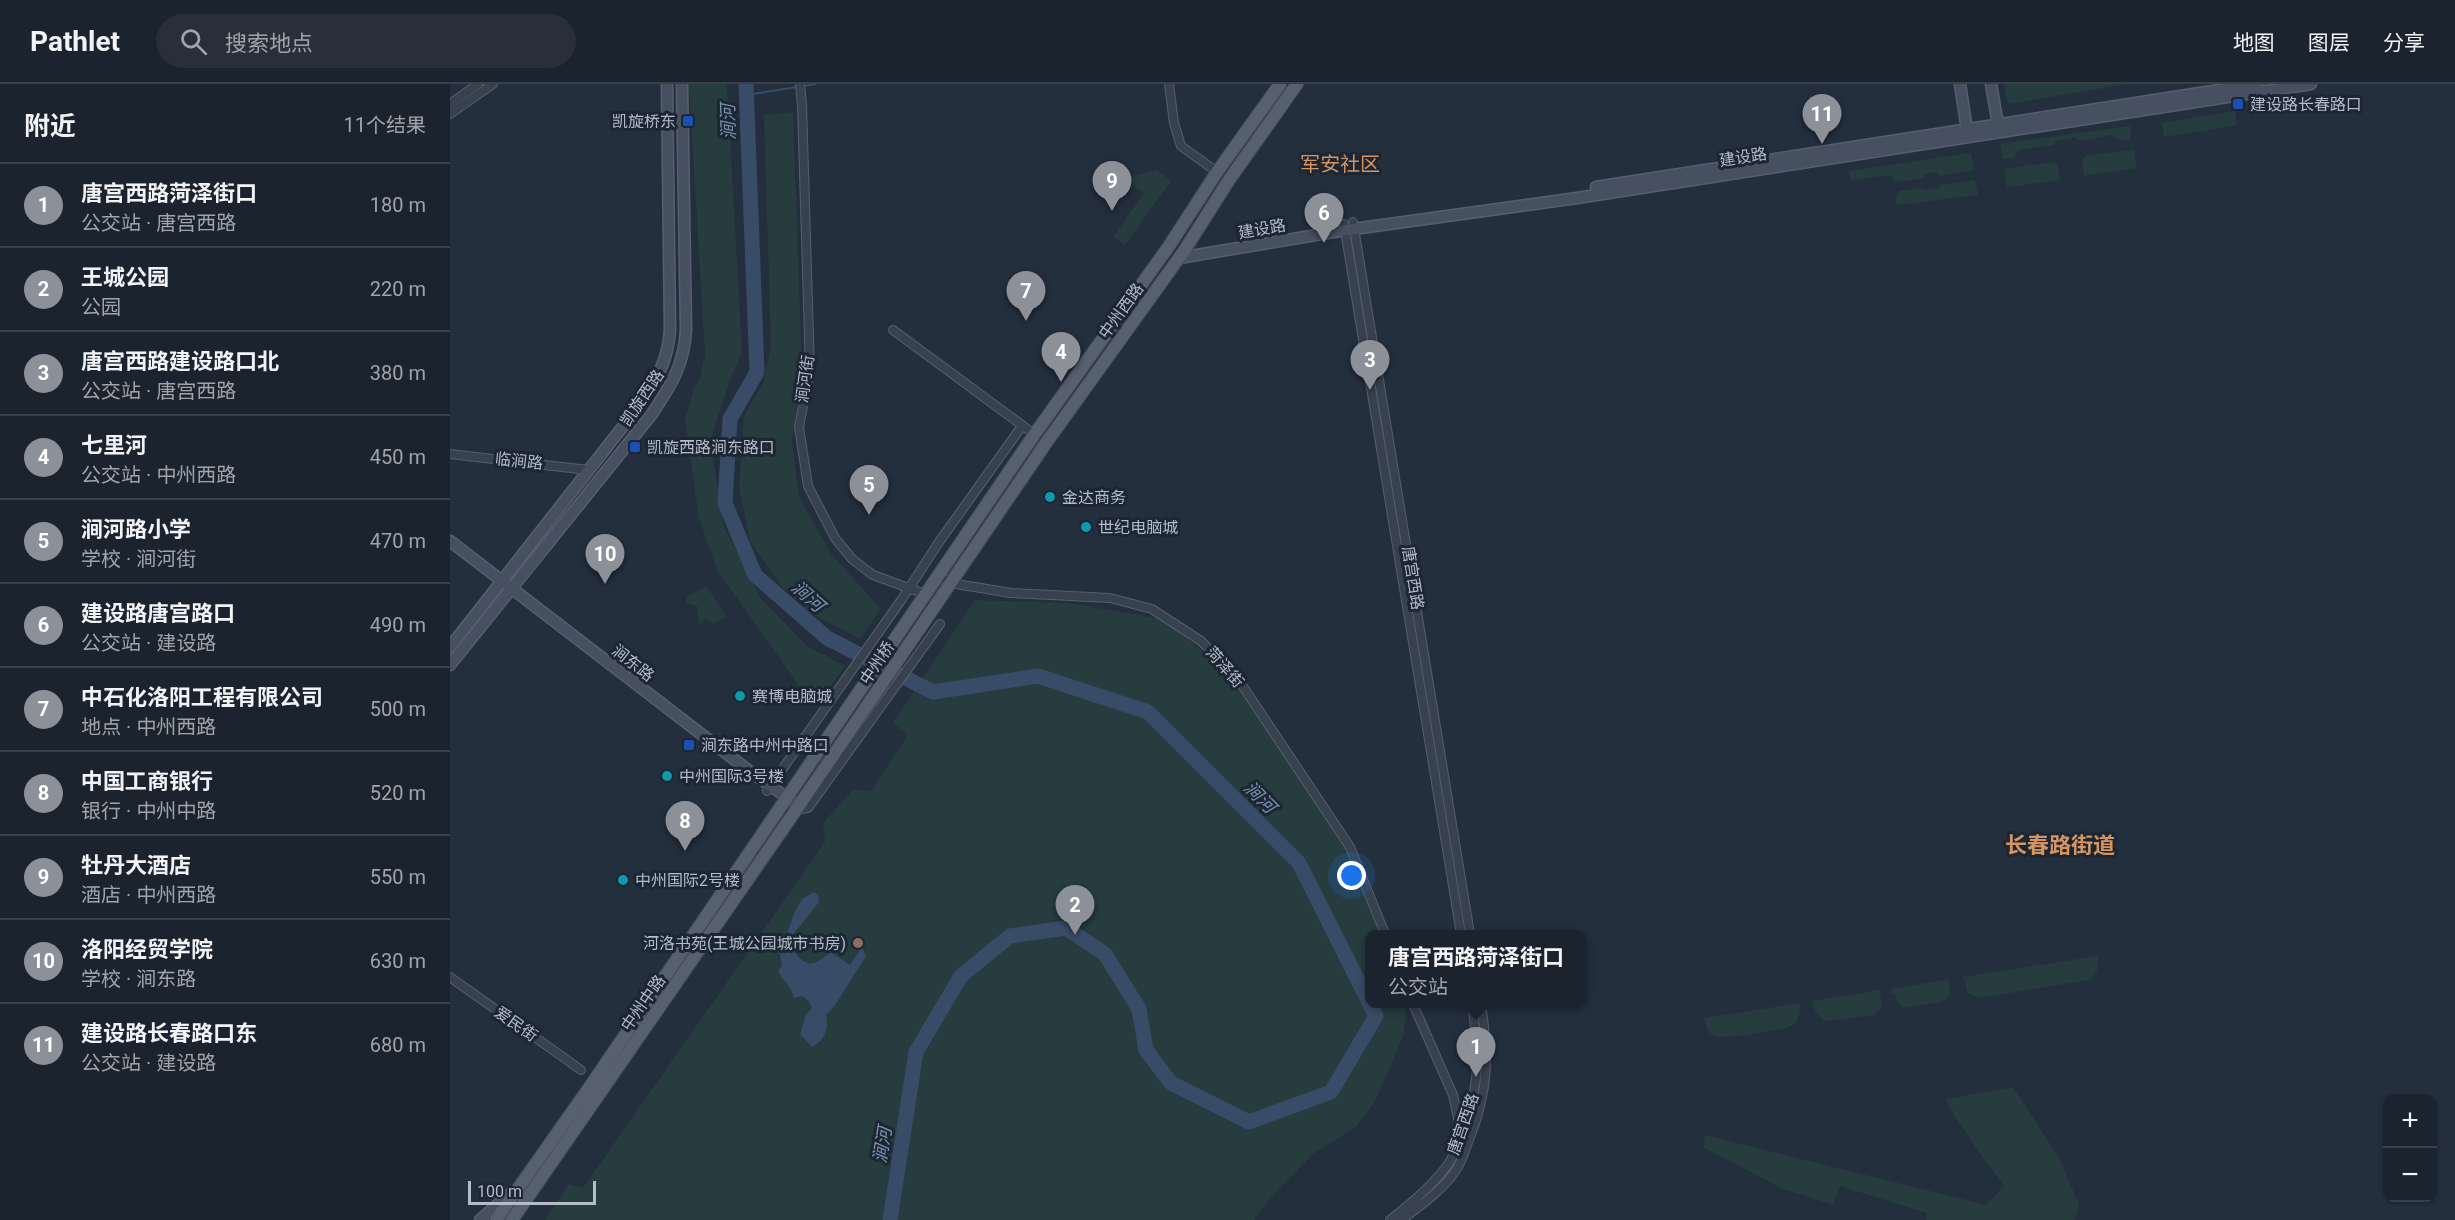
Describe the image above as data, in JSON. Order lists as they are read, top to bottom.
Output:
{
  "streets": {
    "main road": ["中州西路", "中州桥", "中州中路"],
    "street": [
      "建设路",
      "涧河街",
      "凯旋西路",
      "临涧路",
      "唐宫西路",
      "涧东路",
      "菏泽街",
      "爱民街"
    ]
  },
  "crossings": [
    ["建设路", "中州西路"],
    ["建设路", "唐宫西路"],
    ["中州西路", "涧河街"],
    ["中州西路", "中州桥"],
    ["中州西路", "菏泽街"],
    ["凯旋西路", "临涧路"],
    ["凯旋西路", "涧东路"],
    ["涧东路", "中州中路"],
    ["中州桥", "中州中路"]
  ],
  "districts": ["军安社区", "长春路街道"],
  "water": ["涧河"],
  "places": {
    "transit": [
      "建设路长春路口",
      "凯旋桥东",
      "凯旋西路涧东路口",
      "涧东路中州中路口"
    ],
    "other": [
      "金达商务",
      "世纪电脑城",
      "赛博电脑城",
      "中州国际3号楼",
      "中州国际2号楼",
      "河洛书苑(王城公园城市书房)"
    ]
  },
  "scale_bar": "100 m",
  "page": {
    "header": "Pathlet",
    "search": "搜索地点",
    "nav": ["地图", "图层", "分享"],
    "heading": ["附近", "11个结果"],
    "pins": [
      "11",
      "9",
      "6",
      "7",
      "4",
      "3",
      "5",
      "10",
      "8",
      "2",
      "1"
    ],
    "list": [
      {
        "mark": "1",
        "name": "唐宫西路菏泽街口",
        "note": "公交站 · 唐宫西路",
        "value": "180 m"
      },
      {
        "mark": "2",
        "name": "王城公园",
        "note": "公园",
        "value": "220 m"
      },
      {
        "mark": "3",
        "name": "唐宫西路建设路口北",
        "note": "公交站 · 唐宫西路",
        "value": "380 m"
      },
      {
        "mark": "4",
        "name": "七里河",
        "note": "公交站 · 中州西路",
        "value": "450 m"
      },
      {
        "mark": "5",
        "name": "涧河路小学",
        "note": "学校 · 涧河街",
        "value": "470 m"
      },
      {
        "mark": "6",
        "name": "建设路唐宫路口",
        "note": "公交站 · 建设路",
        "value": "490 m"
      },
      {
        "mark": "7",
        "name": "中石化洛阳工程有限公司",
        "note": "地点 · 中州西路",
        "value": "500 m"
      },
      {
        "mark": "8",
        "name": "中国工商银行",
        "note": "银行 · 中州中路",
        "value": "520 m"
      },
      {
        "mark": "9",
        "name": "牡丹大酒店",
        "note": "酒店 · 中州西路",
        "value": "550 m"
      },
      {
        "mark": "10",
        "name": "洛阳经贸学院",
        "note": "学校 · 涧东路",
        "value": "630 m"
      },
      {
        "mark": "11",
        "name": "建设路长春路口东",
        "note": "公交站 · 建设路",
        "value": "680 m"
      }
    ],
    "popup": ["唐宫西路菏泽街口", "公交站"],
    "map_buttons": ["+", "−"],
    "scale": "100 m"
  }
}
